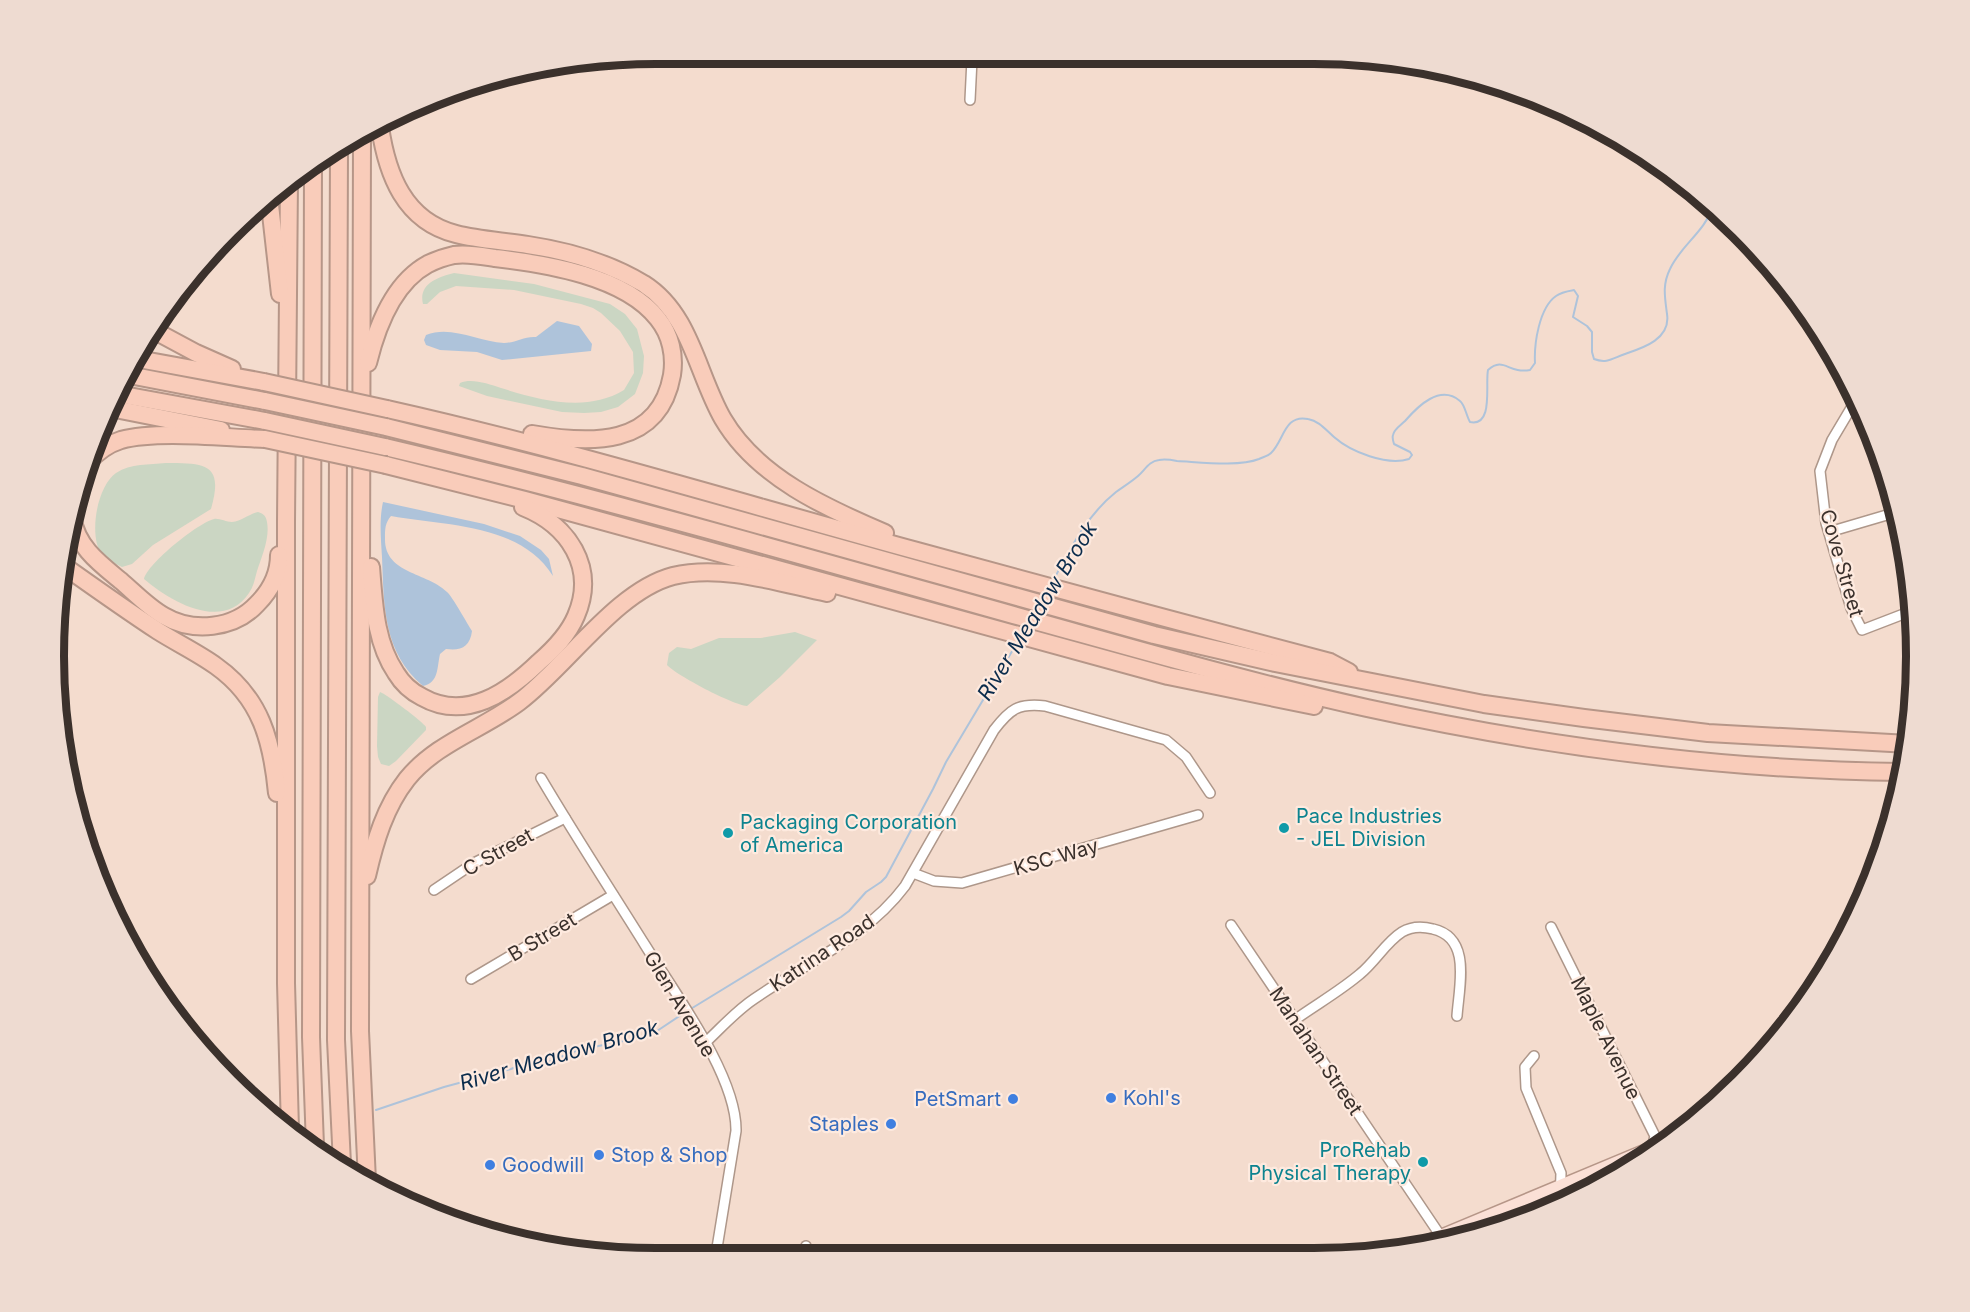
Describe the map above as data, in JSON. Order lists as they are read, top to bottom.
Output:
{
  "streets": {
    "street": [
      "Cove Street",
      "C Street",
      "KSC Way",
      "B Street",
      "Katrina Road",
      "Glen Avenue",
      "Maple Avenue",
      "Manahan Street"
    ]
  },
  "crossings": [
    ["C Street", "Glen Avenue"],
    ["KSC Way", "Katrina Road"],
    ["B Street", "Glen Avenue"],
    ["Katrina Road", "Glen Avenue"]
  ],
  "water": ["River Meadow Brook"],
  "places": [
    "Pace Industries - JEL Division",
    "Packaging Corporation of America",
    "Kohl's",
    "PetSmart",
    "Staples",
    "Stop & Shop",
    "ProRehab Physical Therapy",
    "Goodwill"
  ]
}
